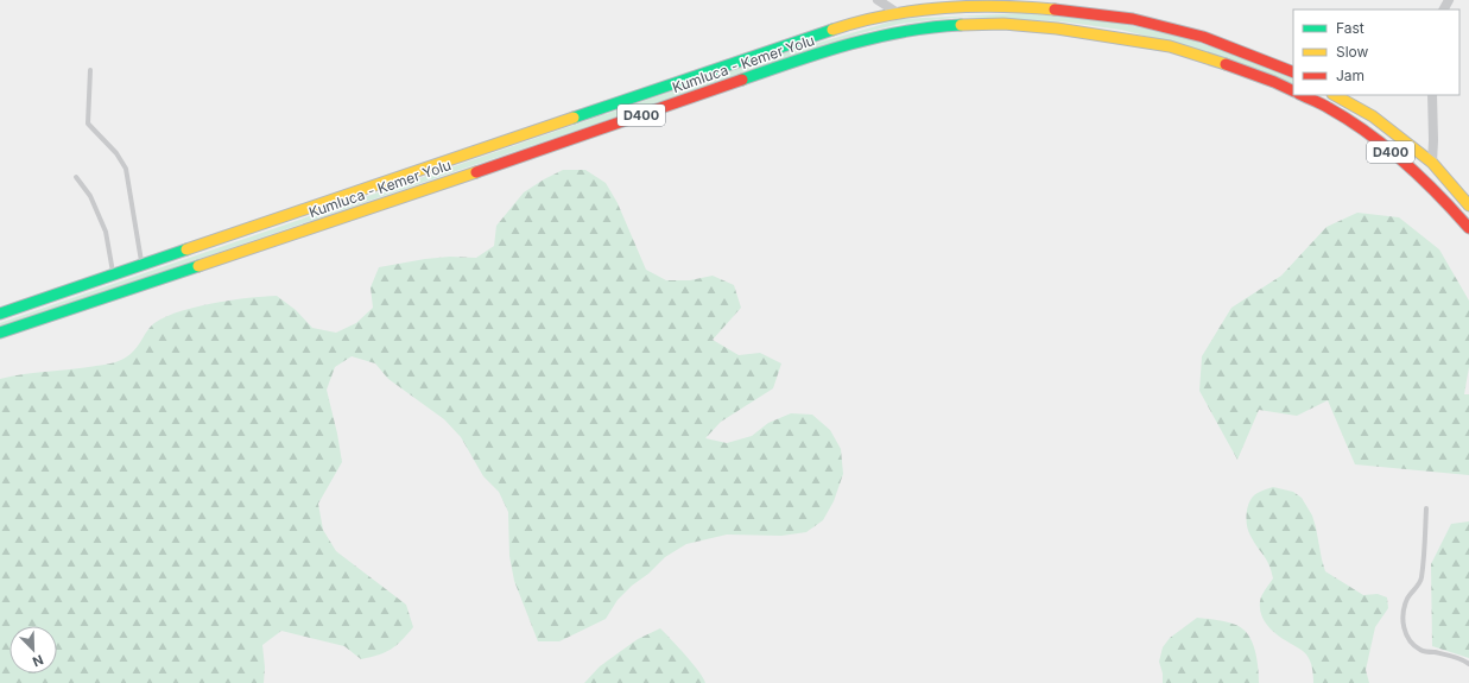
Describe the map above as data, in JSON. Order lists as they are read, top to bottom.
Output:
{
  "streets": {
    "highway": ["Kumluca - Kemer Yolu", "D400"]
  },
  "legend": ["Fast", "Slow", "Jam"],
  "north": "bottom right"
}
